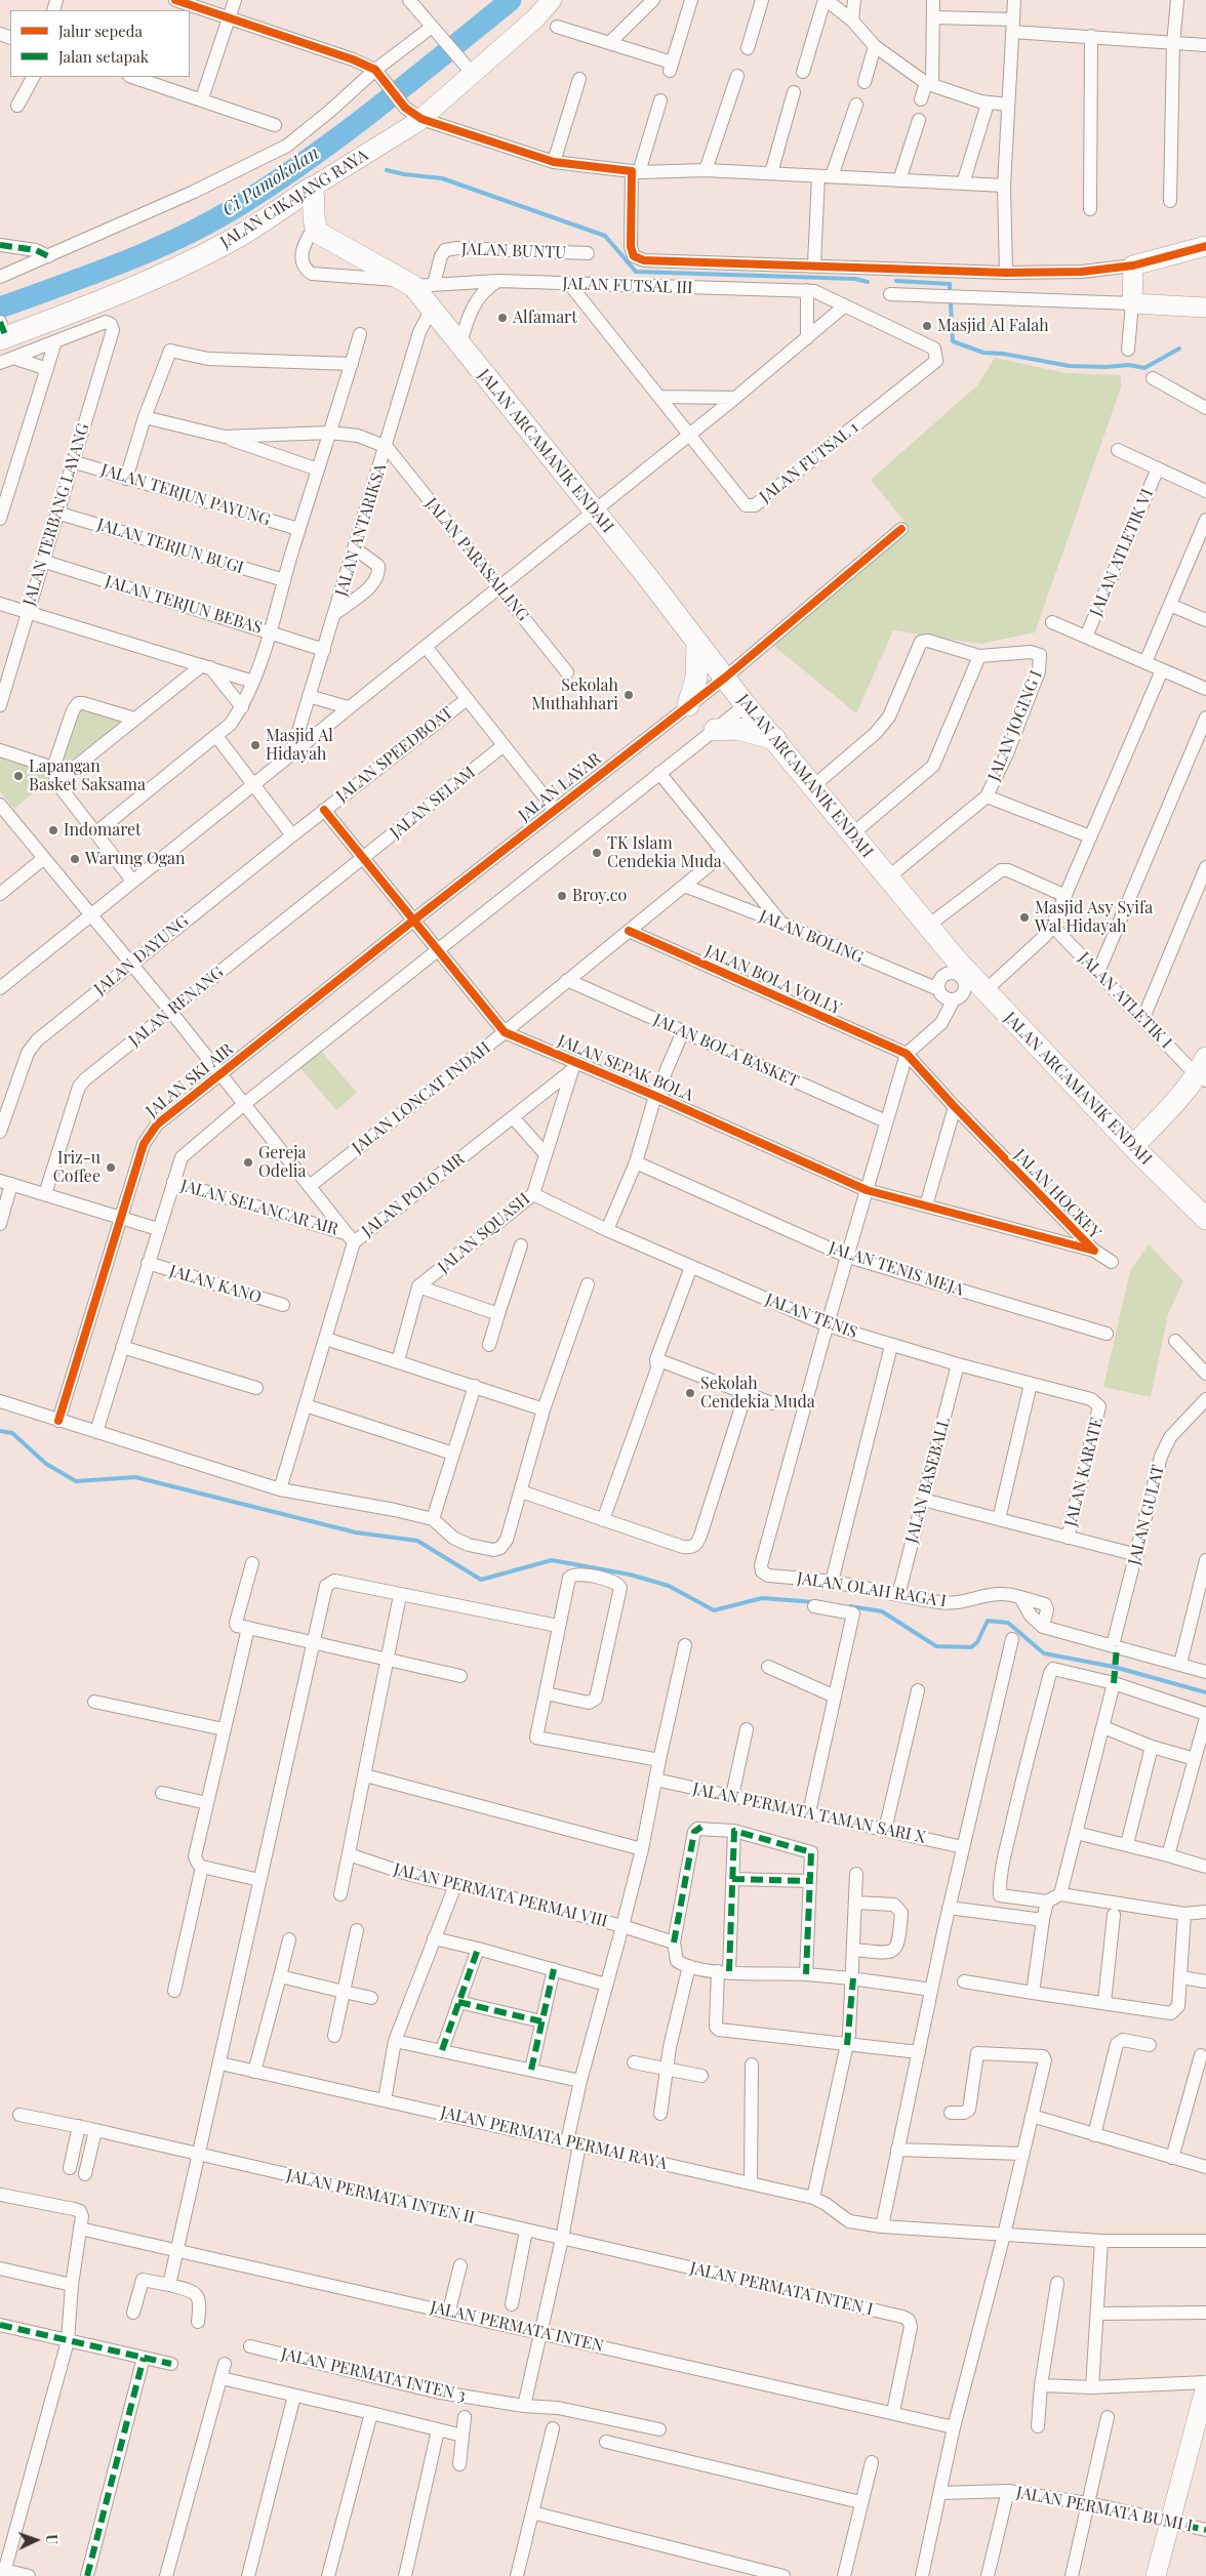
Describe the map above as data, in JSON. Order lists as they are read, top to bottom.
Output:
{
  "streets": {
    "main road": ["JALAN CIKAJANG RAYA", "JALAN ARCAMANIK ENDAH"],
    "street": [
      "JALAN BUNTU",
      "JALAN FUTSAL III",
      "JALAN FUTSAL 1",
      "JALAN TERJUN PAYUNG",
      "JALAN TERBANG LAYANG",
      "JALAN ANTARIKSA",
      "JALAN TERJUN BUGI",
      "JALAN ATLETIK VI",
      "JALAN PARASAILING",
      "JALAN TERJUN BEBAS",
      "JALAN JOGING I",
      "JALAN SPEEDBOAT",
      "JALAN LAYAR",
      "JALAN SELAM",
      "JALAN BOLING",
      "JALAN DAYUNG",
      "JALAN BOLA VOLLY",
      "JALAN ATLETIK I",
      "JALAN RENANG",
      "JALAN BOLA BASKET",
      "JALAN SEPAK BOLA",
      "JALAN SKI AIR",
      "JALAN LONCAT INDAH",
      "JALAN HOCKEY",
      "JALAN POLO AIR",
      "JALAN SELANCAR AIR",
      "JALAN SQUASH",
      "JALAN TENIS MEJA",
      "JALAN KANO",
      "JALAN TENIS",
      "JALAN KARATE",
      "JALAN BASEBALL",
      "JALAN GULAT",
      "JALAN OLAH RAGA I",
      "JALAN PERMATA TAMAN SARI X",
      "JALAN PERMATA PERMAI VIII",
      "JALAN PERMATA PERMAI RAYA",
      "JALAN PERMATA INTEN II",
      "JALAN PERMATA INTEN I",
      "JALAN PERMATA INTEN",
      "JALAN PERMATA INTEN 3",
      "JALAN PERMATA BUMI I"
    ]
  },
  "crossings": [
    ["JALAN BUNTU", "JALAN FUTSAL III"],
    ["JALAN BUNTU", "JALAN ARCAMANIK ENDAH"],
    ["JALAN FUTSAL III", "JALAN ARCAMANIK ENDAH"],
    ["JALAN ARCAMANIK ENDAH", "JALAN ANTARIKSA"],
    ["JALAN ARCAMANIK ENDAH", "JALAN JOGING I"],
    ["JALAN ARCAMANIK ENDAH", "JALAN LAYAR"],
    ["JALAN ARCAMANIK ENDAH", "JALAN BOLING"],
    ["JALAN TERJUN PAYUNG", "JALAN TERBANG LAYANG"],
    ["JALAN TERBANG LAYANG", "JALAN TERJUN BUGI"],
    ["JALAN TERBANG LAYANG", "JALAN TERJUN BEBAS"],
    ["JALAN ANTARIKSA", "JALAN PARASAILING"],
    ["JALAN ANTARIKSA", "JALAN TERJUN BEBAS"],
    ["JALAN SPEEDBOAT", "JALAN DAYUNG"],
    ["JALAN SPEEDBOAT", "JALAN SEPAK BOLA"],
    ["JALAN LAYAR", "JALAN SEPAK BOLA"],
    ["JALAN LAYAR", "JALAN SKI AIR"],
    ["JALAN SELAM", "JALAN RENANG"],
    ["JALAN SELAM", "JALAN SEPAK BOLA"],
    ["JALAN BOLING", "JALAN LONCAT INDAH"],
    ["JALAN DAYUNG", "JALAN SEPAK BOLA"],
    ["JALAN BOLA VOLLY", "JALAN LONCAT INDAH"],
    ["JALAN BOLA VOLLY", "JALAN HOCKEY"],
    ["JALAN RENANG", "JALAN SEPAK BOLA"],
    ["JALAN BOLA BASKET", "JALAN LONCAT INDAH"],
    ["JALAN SEPAK BOLA", "JALAN SKI AIR"],
    ["JALAN SEPAK BOLA", "JALAN LONCAT INDAH"],
    ["JALAN SEPAK BOLA", "JALAN HOCKEY"],
    ["JALAN SEPAK BOLA", "JALAN POLO AIR"],
    ["JALAN SEPAK BOLA", "JALAN SQUASH"],
    ["JALAN POLO AIR", "JALAN SELANCAR AIR"],
    ["JALAN POLO AIR", "JALAN SQUASH"],
    ["JALAN SQUASH", "JALAN TENIS"],
    ["JALAN TENIS", "JALAN KARATE"],
    ["JALAN TENIS", "JALAN BASEBALL"],
    ["JALAN TENIS", "JALAN OLAH RAGA I"],
    ["JALAN BASEBALL", "JALAN OLAH RAGA I"],
    ["JALAN PERMATA INTEN II", "JALAN PERMATA INTEN I"],
    ["JALAN PERMATA INTEN I", "JALAN PERMATA INTEN"]
  ],
  "water": ["Ci Pamokolan"],
  "places": [
    "Alfamart",
    "Masjid Al Falah",
    "Sekolah Muthahhari",
    "Masjid Al Hidayah",
    "Lapangan Basket Saksama",
    "Indomaret",
    "TK Islam Cendekia Muda",
    "Warung Ogan",
    "Broy.co",
    "Masjid Asy Syifa Wal Hidayah",
    "Gereja Odelia",
    "Iriz-u Coffee",
    "Sekolah Cendekia Muda"
  ],
  "legend": ["Jalur sepeda", "Jalan setapak"],
  "north": "right"
}
